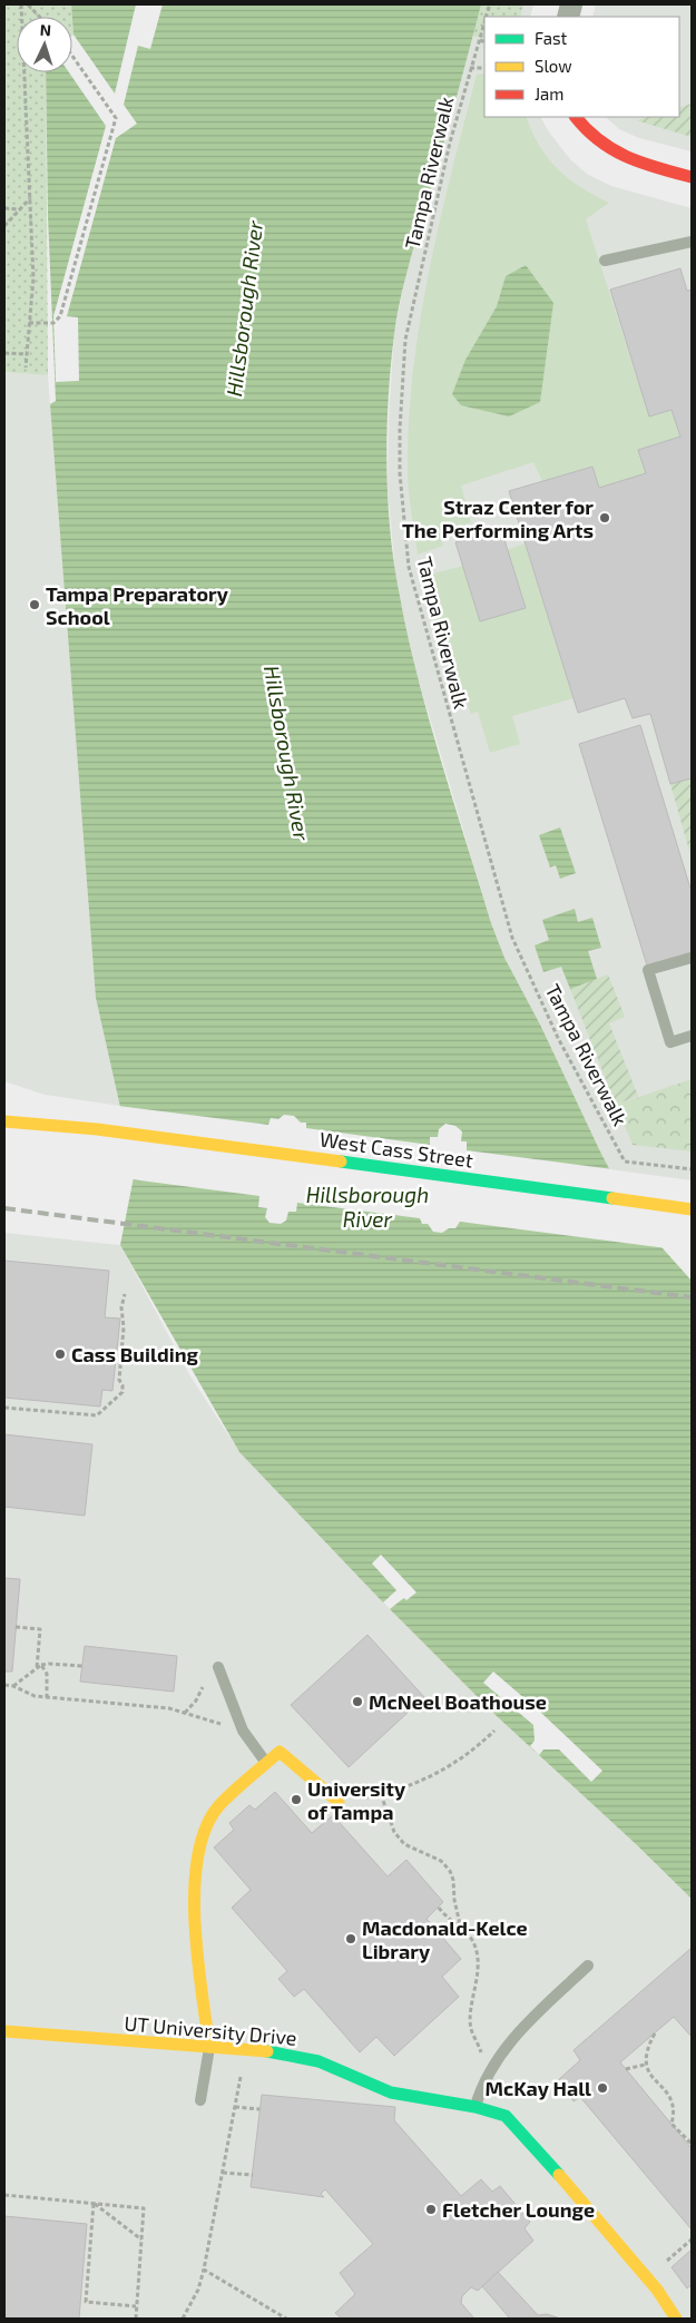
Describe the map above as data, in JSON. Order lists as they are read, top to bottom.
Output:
{
  "streets": {
    "street": ["West Cass Street", "UT University Drive"],
    "path": ["Tampa Riverwalk"]
  },
  "water": ["Hillsborough River"],
  "places": [
    "Straz Center for The Performing Arts",
    "Tampa Preparatory School",
    "Cass Building",
    "McNeel Boathouse",
    "University of Tampa",
    "Macdonald-Kelce Library",
    "McKay Hall",
    "Fletcher Lounge"
  ],
  "legend": ["Fast", "Slow", "Jam"],
  "north": "top"
}
